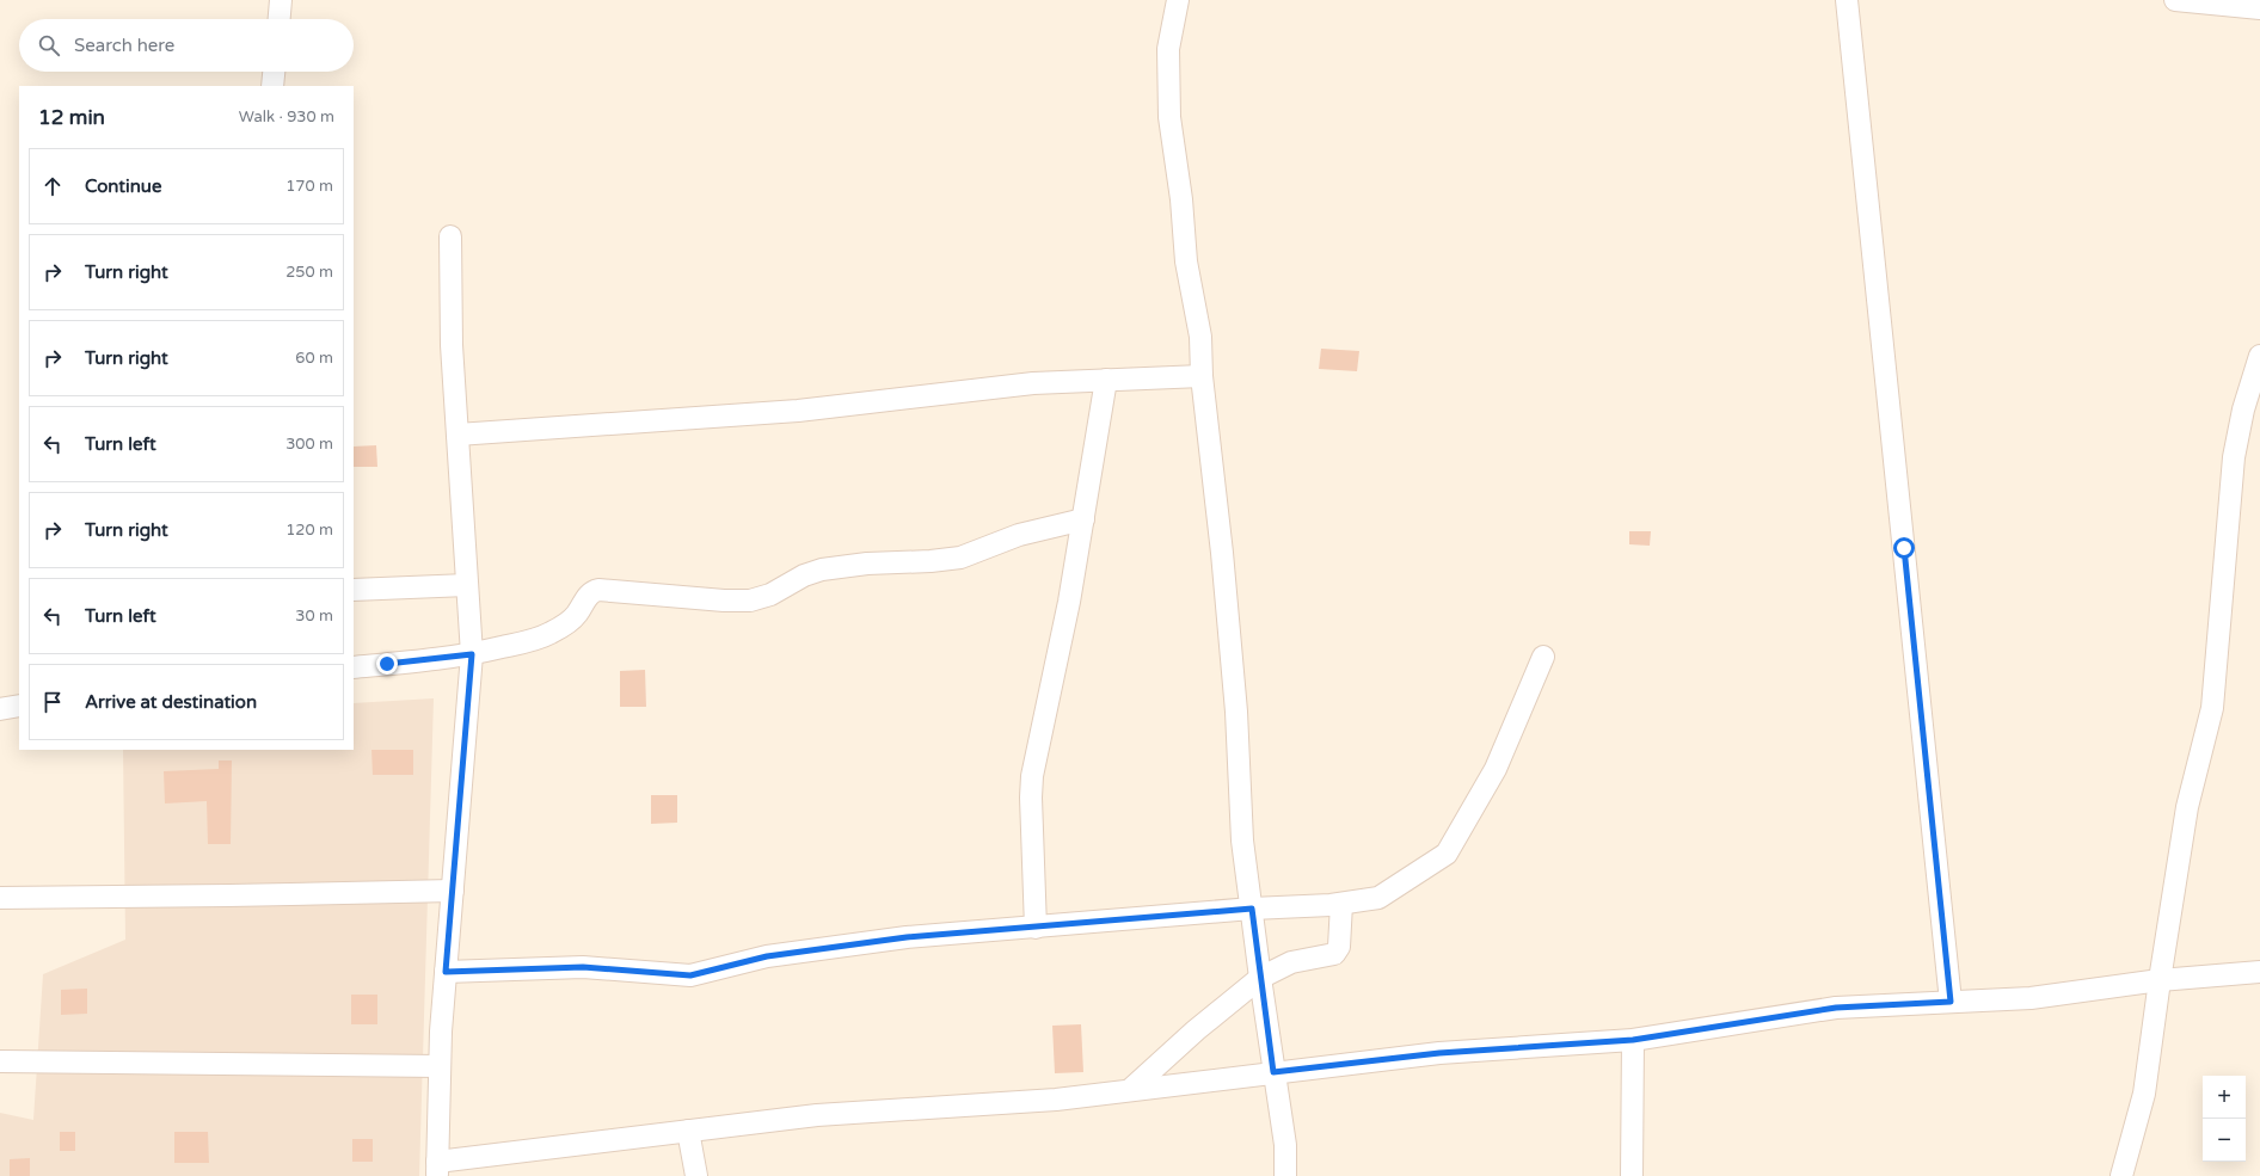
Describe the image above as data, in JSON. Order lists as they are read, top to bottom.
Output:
{
  "page": {
    "search": "Search here",
    "heading": ["12 min", "Walk · 930 m"],
    "list": [
      ["Continue", "170 m"],
      ["Turn right", "250 m"],
      ["Turn right", "60 m"],
      ["Turn left", "300 m"],
      ["Turn right", "120 m"],
      ["Turn left", "30 m"],
      "Arrive at destination"
    ],
    "map_buttons": ["+", "−"]
  }
}
